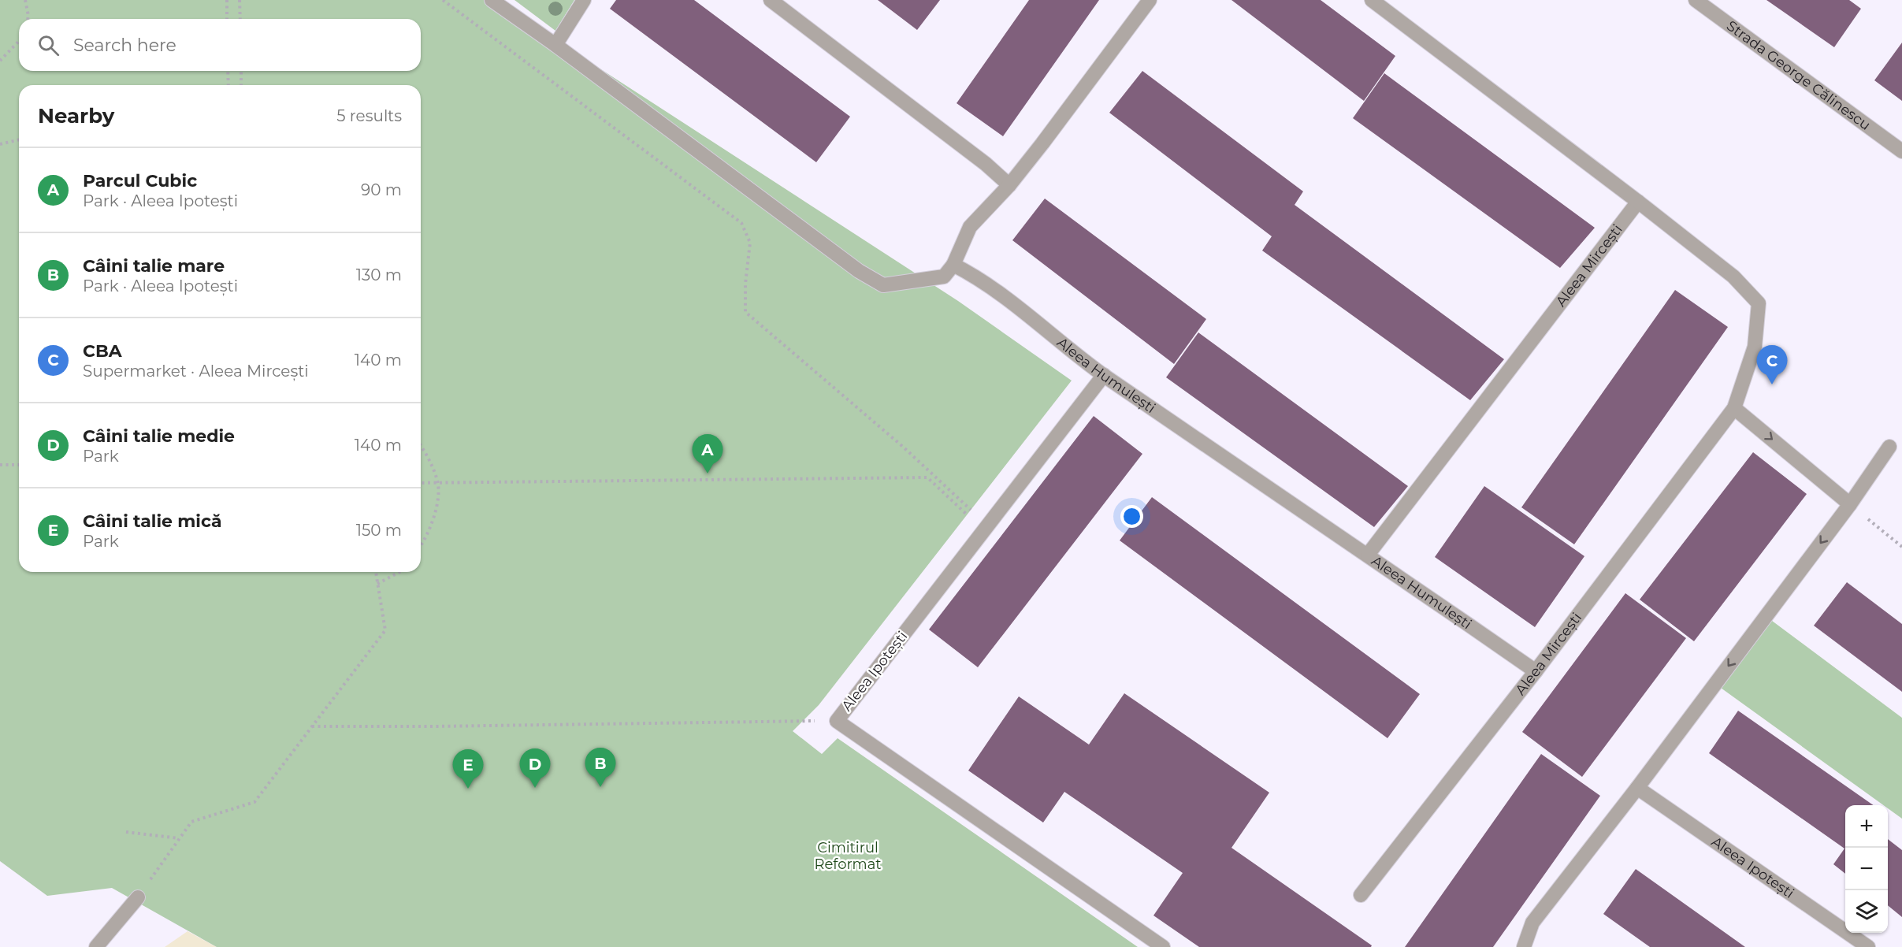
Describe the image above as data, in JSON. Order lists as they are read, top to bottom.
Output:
{
  "streets": {
    "street": [
      "Strada George Călinescu",
      "Aleea Mircești",
      "Aleea Humulești",
      "Aleea Ipotești"
    ]
  },
  "crossings": [
    ["Aleea Mircești", "Aleea Humulești"],
    ["Aleea Humulești", "Aleea Ipotești"]
  ],
  "parks": ["Cimitirul Reformat"],
  "page": {
    "search": "Search here",
    "heading": ["Nearby", "5 results"],
    "list": [
      {
        "mark": "A",
        "name": "Parcul Cubic",
        "note": "Park · Aleea Ipotești",
        "value": "90 m"
      },
      {
        "mark": "B",
        "name": "Câini talie mare",
        "note": "Park · Aleea Ipotești",
        "value": "130 m"
      },
      {
        "mark": "C",
        "name": "CBA",
        "note": "Supermarket · Aleea Mircești",
        "value": "140 m"
      },
      {
        "mark": "D",
        "name": "Câini talie medie",
        "note": "Park",
        "value": "140 m"
      },
      {
        "mark": "E",
        "name": "Câini talie mică",
        "note": "Park",
        "value": "150 m"
      }
    ],
    "pins": [
      "C",
      "A",
      "B",
      "D",
      "E"
    ],
    "map_buttons": ["+", "−"]
  }
}
